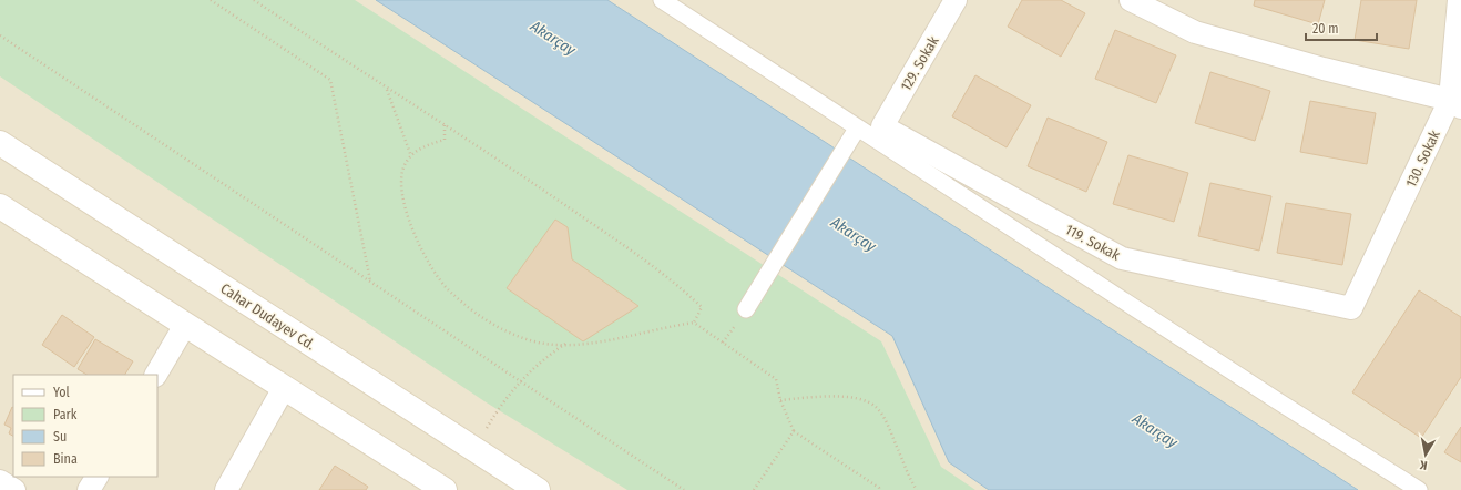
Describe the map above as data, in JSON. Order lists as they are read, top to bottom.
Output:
{
  "streets": {
    "main road": ["Cahar Dudayev Cd."],
    "street": ["129. Sokak", "130. Sokak", "119. Sokak"]
  },
  "crossings": [
    ["129. Sokak", "119. Sokak"],
    ["130. Sokak", "119. Sokak"]
  ],
  "water": ["Akarçay"],
  "legend": [
    "Yol",
    "Park",
    "Su",
    "Bina"
  ],
  "scale_bar": "20 m",
  "north": "bottom"
}
